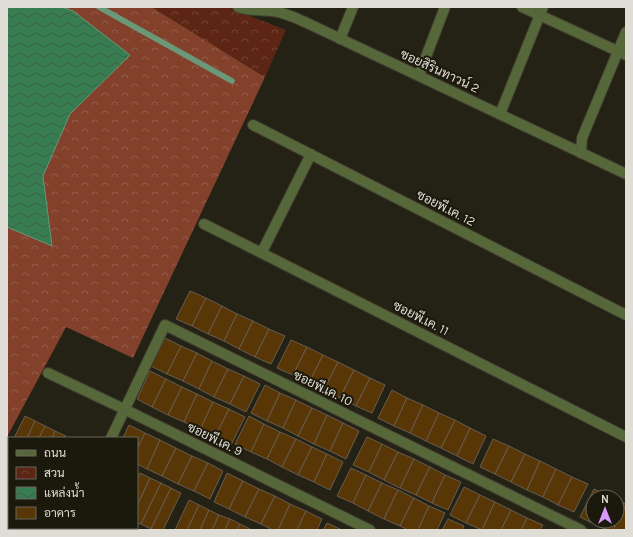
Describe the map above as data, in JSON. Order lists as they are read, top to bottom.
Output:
{
  "streets": {
    "street": [
      "ซอยสิรินทาวน์ 2",
      "ซอยพี.เค. 12",
      "ซอยพี.เค. 11",
      "ซอยพี.เค. 10",
      "ซอยพี.เค. 9"
    ]
  },
  "crossings": [
    ["ซอยพี.เค. 10", "ซอยพี.เค. 9"]
  ],
  "legend": [
    "ถนน",
    "สวน",
    "แหล่งน้ำ",
    "อาคาร"
  ],
  "north": "top"
}
